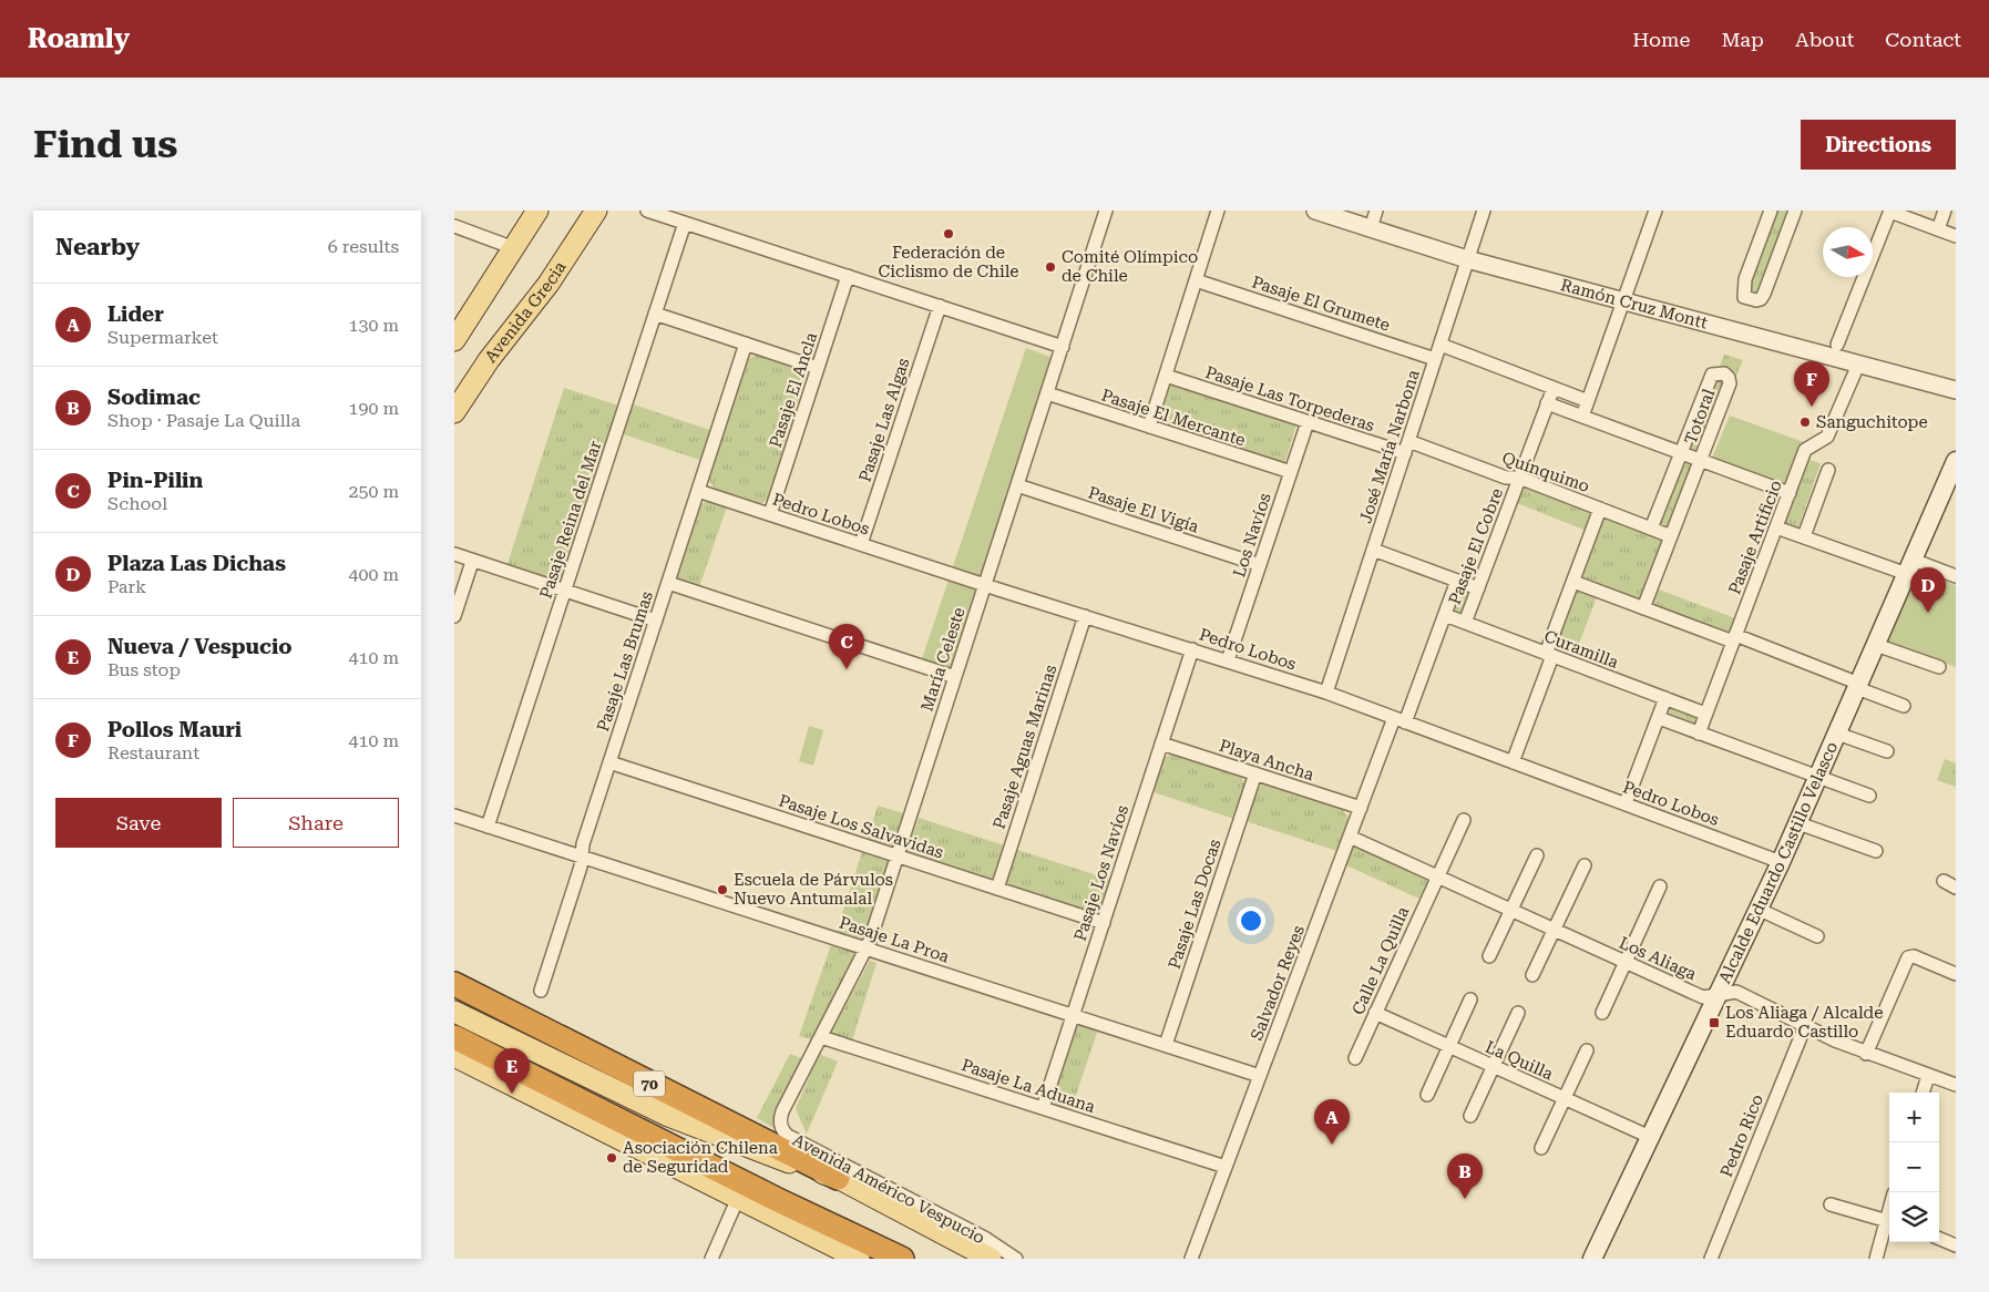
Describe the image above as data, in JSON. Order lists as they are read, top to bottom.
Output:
{
  "streets": {
    "highway": ["70"],
    "main road": ["Avenida Grecia", "Alcalde Eduardo Castillo Velasco", "Avenida Américo Vespucio"],
    "street": [
      "Pasaje El Grumete",
      "Ramón Cruz Montt",
      "Pasaje El Ancla",
      "Pasaje Las Torpederas",
      "Totoral",
      "Pasaje El Mercante",
      "Pasaje Las Algas",
      "José María Narbona",
      "Quínquimo",
      "Pasaje El Vigía",
      "Pedro Lobos",
      "Pasaje Reina del Mar",
      "Los Navíos",
      "Pasaje Artificio",
      "Pasaje El Cobre",
      "Curamilla",
      "María Celeste",
      "Pasaje Las Brumas",
      "Pasaje Aguas Marinas",
      "Playa Ancha",
      "Pasaje Los Salvavidas",
      "Pasaje Los Navíos",
      "Pasaje Las Docas",
      "Pasaje La Proa",
      "Los Aliaga",
      "Calle La Quilla",
      "Salvador Reyes",
      "La Quilla",
      "Pasaje La Aduana",
      "Pedro Rico"
    ]
  },
  "crossings": [
    ["Pasaje El Grumete", "José María Narbona"],
    ["Ramón Cruz Montt", "José María Narbona"],
    ["Ramón Cruz Montt", "Pasaje Artificio"],
    ["Pasaje El Ancla", "Pedro Lobos"],
    ["Pasaje Las Torpederas", "José María Narbona"],
    ["Pasaje Las Torpederas", "Quínquimo"],
    ["Pasaje Las Torpederas", "Los Navíos"],
    ["Totoral", "Quínquimo"],
    ["Pasaje El Mercante", "Los Navíos"],
    ["Pasaje El Mercante", "María Celeste"],
    ["Pasaje Las Algas", "Pedro Lobos"],
    ["José María Narbona", "Quínquimo"],
    ["José María Narbona", "Pedro Lobos"],
    ["Quínquimo", "Pasaje El Cobre"],
    ["Pasaje El Vigía", "Los Navíos"],
    ["Pasaje El Vigía", "María Celeste"],
    ["Pedro Lobos", "Los Navíos"],
    ["Pedro Lobos", "Pasaje El Cobre"],
    ["Pedro Lobos", "María Celeste"],
    ["Pedro Lobos", "Pasaje Las Brumas"],
    ["Pedro Lobos", "Pasaje Aguas Marinas"],
    ["Pedro Lobos", "Alcalde Eduardo Castillo Velasco"],
    ["Pedro Lobos", "Pasaje Los Navíos"],
    ["Pedro Lobos", "Salvador Reyes"],
    ["Pasaje Reina del Mar", "Pasaje La Proa"],
    ["Pasaje Artificio", "Curamilla"],
    ["Pasaje El Cobre", "Curamilla"],
    ["Pasaje El Cobre", "Salvador Reyes"],
    ["María Celeste", "Pasaje Los Salvavidas"],
    ["María Celeste", "Pasaje La Proa"],
    ["María Celeste", "Pasaje La Aduana"],
    ["María Celeste", "Avenida Américo Vespucio"],
    ["Pasaje Las Brumas", "Pasaje Los Salvavidas"],
    ["Pasaje Las Brumas", "Pasaje La Proa"],
    ["Pasaje Aguas Marinas", "Pasaje Los Salvavidas"],
    ["Playa Ancha", "Pasaje Los Navíos"],
    ["Playa Ancha", "Pasaje Las Docas"],
    ["Playa Ancha", "Salvador Reyes"],
    ["Pasaje Los Salvavidas", "Pasaje Los Navíos"],
    ["Alcalde Eduardo Castillo Velasco", "Los Aliaga"],
    ["Alcalde Eduardo Castillo Velasco", "La Quilla"],
    ["Pasaje Los Navíos", "Pasaje La Proa"],
    ["Pasaje Los Navíos", "Pasaje La Aduana"],
    ["Pasaje Las Docas", "Pasaje La Proa"],
    ["Pasaje La Proa", "Salvador Reyes"],
    ["Los Aliaga", "Calle La Quilla"],
    ["Los Aliaga", "Salvador Reyes"],
    ["Los Aliaga", "Pedro Rico"],
    ["Calle La Quilla", "La Quilla"],
    ["Salvador Reyes", "Pasaje La Aduana"],
    ["70", "Avenida Américo Vespucio"]
  ],
  "places": {
    "other": [
      "Federación de Ciclismo de Chile",
      "Comité Olímpico de Chile",
      "Sanguchitope",
      "Escuela de Párvulos Nuevo Antumalal",
      "Asociación Chilena de Seguridad"
    ],
    "transit": ["Los Aliaga / Alcalde Eduardo Castillo"]
  },
  "north": "right",
  "page": {
    "header": "Roamly",
    "nav": [
      "Home",
      "Map",
      "About",
      "Contact"
    ],
    "buttons": [
      "Directions",
      ["Save", "Share"]
    ],
    "title": "Find us",
    "heading": ["Nearby", "6 results"],
    "list": [
      {
        "mark": "A",
        "name": "Lider",
        "note": "Supermarket",
        "value": "130 m"
      },
      {
        "mark": "B",
        "name": "Sodimac",
        "note": "Shop · Pasaje La Quilla",
        "value": "190 m"
      },
      {
        "mark": "C",
        "name": "Pin-Pilin",
        "note": "School",
        "value": "250 m"
      },
      {
        "mark": "D",
        "name": "Plaza Las Dichas",
        "note": "Park",
        "value": "400 m"
      },
      {
        "mark": "E",
        "name": "Nueva / Vespucio",
        "note": "Bus stop",
        "value": "410 m"
      },
      {
        "mark": "F",
        "name": "Pollos Mauri",
        "note": "Restaurant",
        "value": "410 m"
      }
    ],
    "pins": [
      "F",
      "D",
      "C",
      "E",
      "A",
      "B"
    ],
    "map_buttons": ["+", "−"]
  }
}
